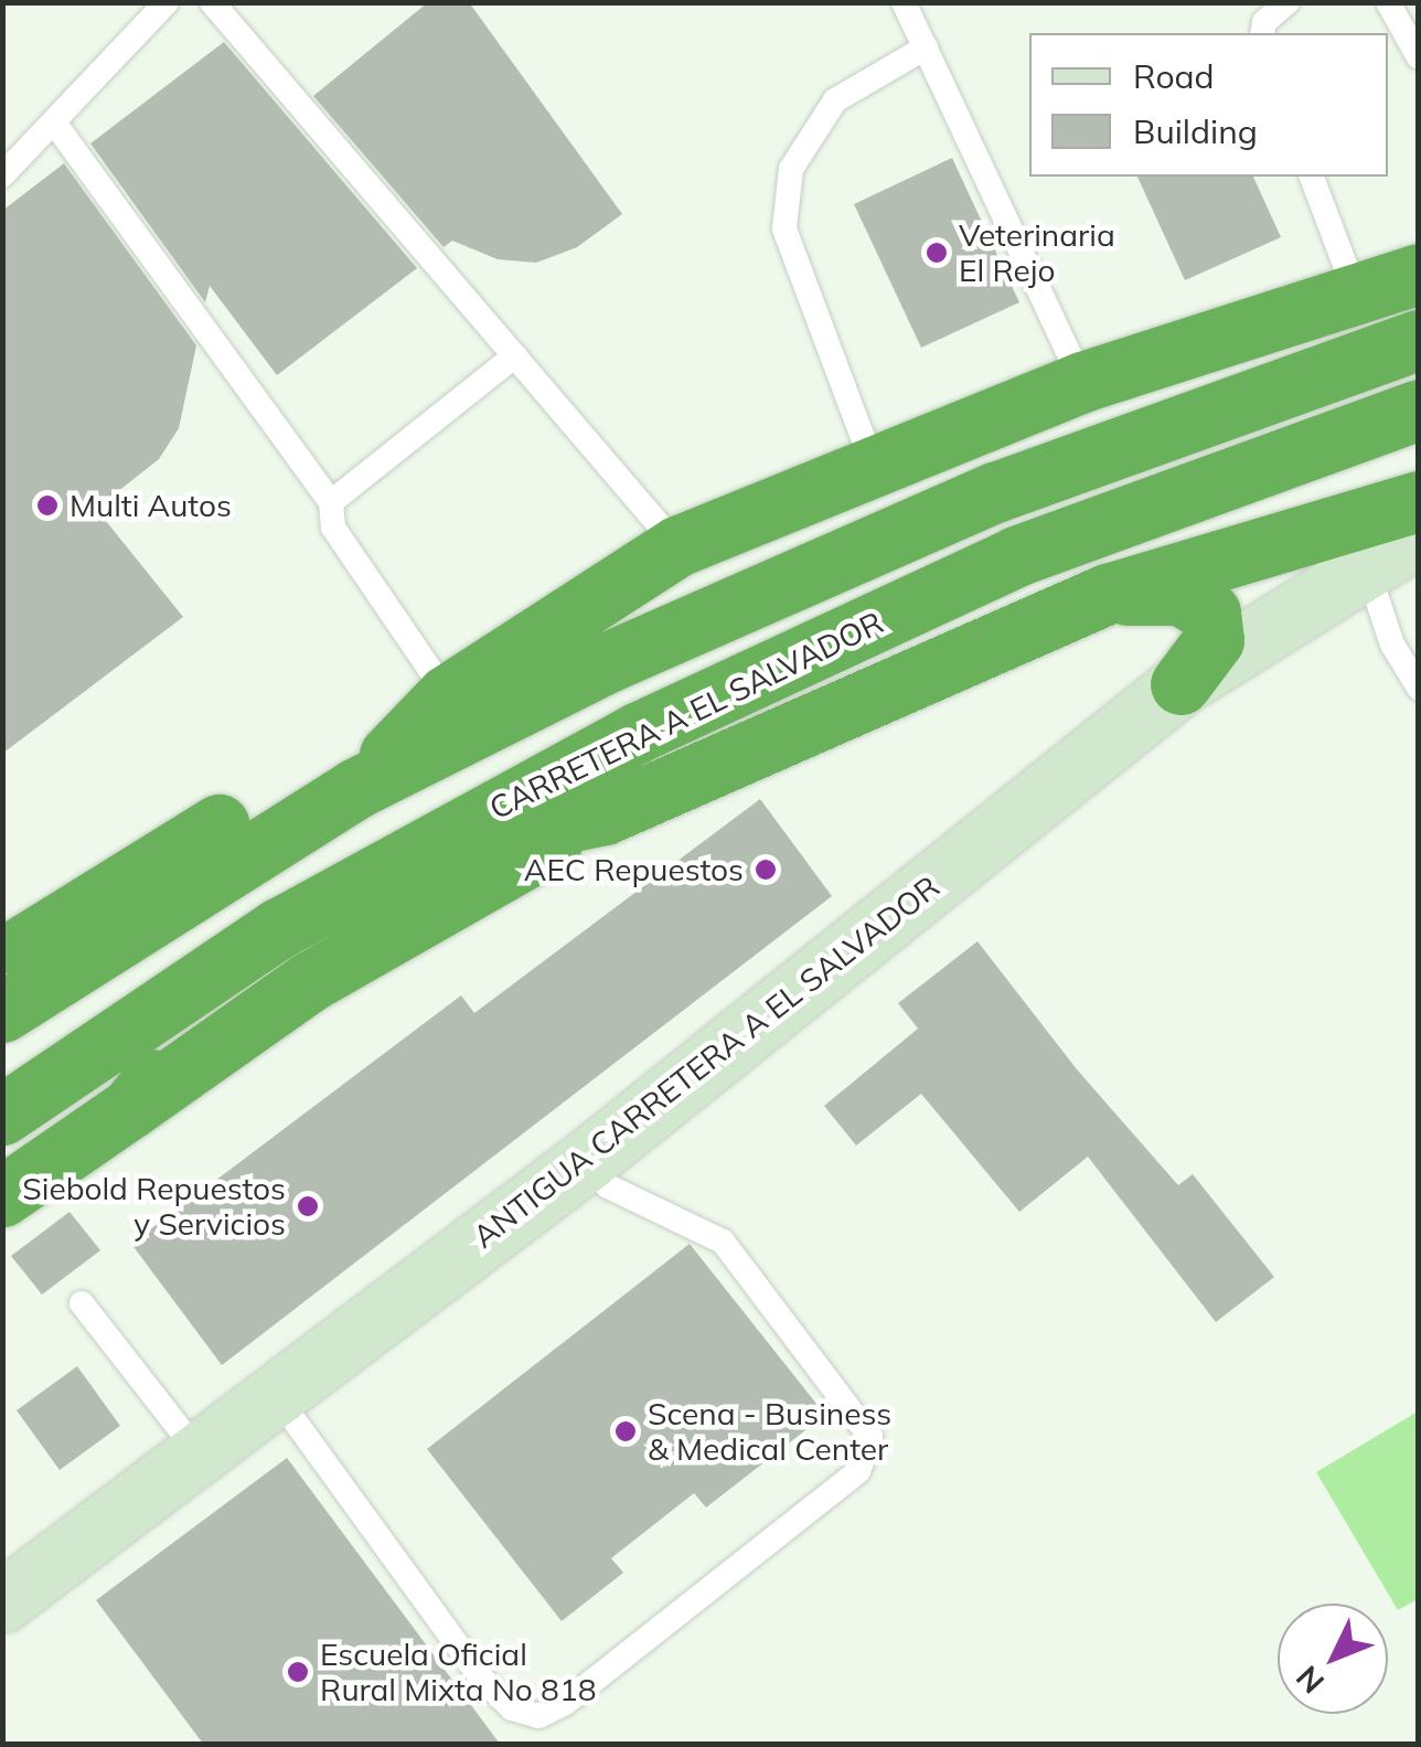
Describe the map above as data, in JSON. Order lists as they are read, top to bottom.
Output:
{
  "streets": {
    "highway": ["CARRETERA A EL SALVADOR"],
    "street": ["ANTIGUA CARRETERA A EL SALVADOR"]
  },
  "places": [
    "Veterinaria El Rejo",
    "Multi Autos",
    "AEC Repuestos",
    "Siebold Repuestos y Servicios",
    "Scena - Business & Medical Center",
    "Escuela Oficial Rural Mixta No 818"
  ],
  "legend": ["Road", "Building"],
  "north": "bottom left"
}
